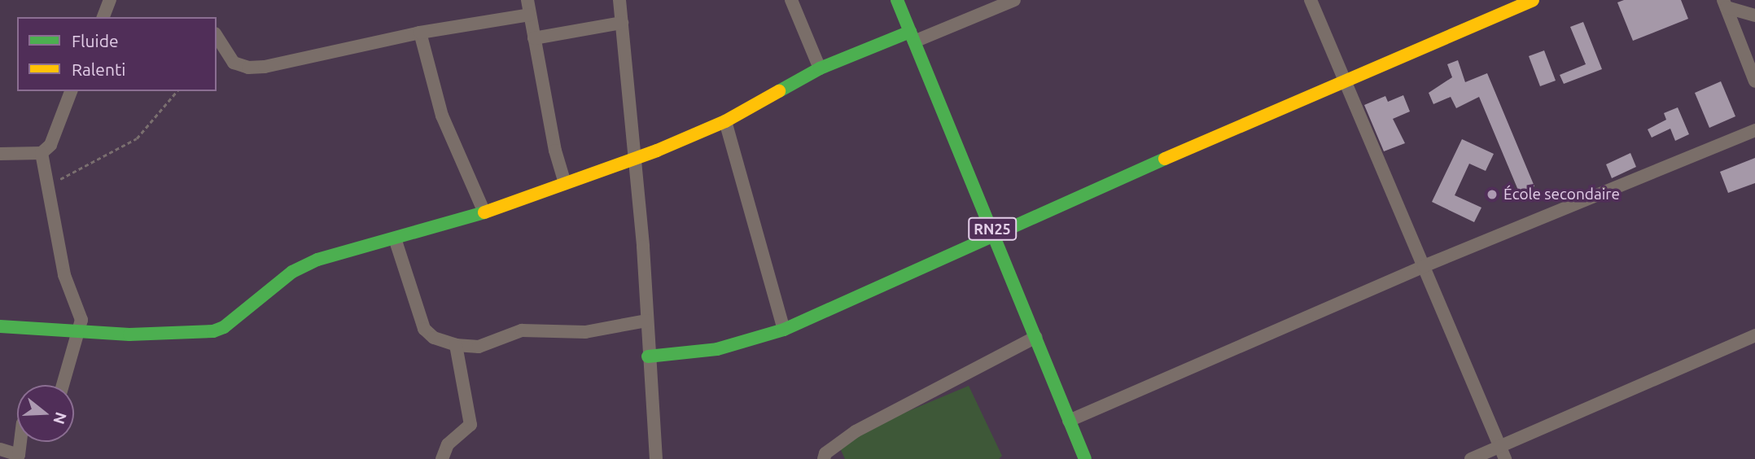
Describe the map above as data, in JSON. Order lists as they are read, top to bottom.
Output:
{
  "streets": {
    "street": ["RN25"]
  },
  "places": ["École secondaire"],
  "legend": ["Fluide", "Ralenti"],
  "north": "right"
}
